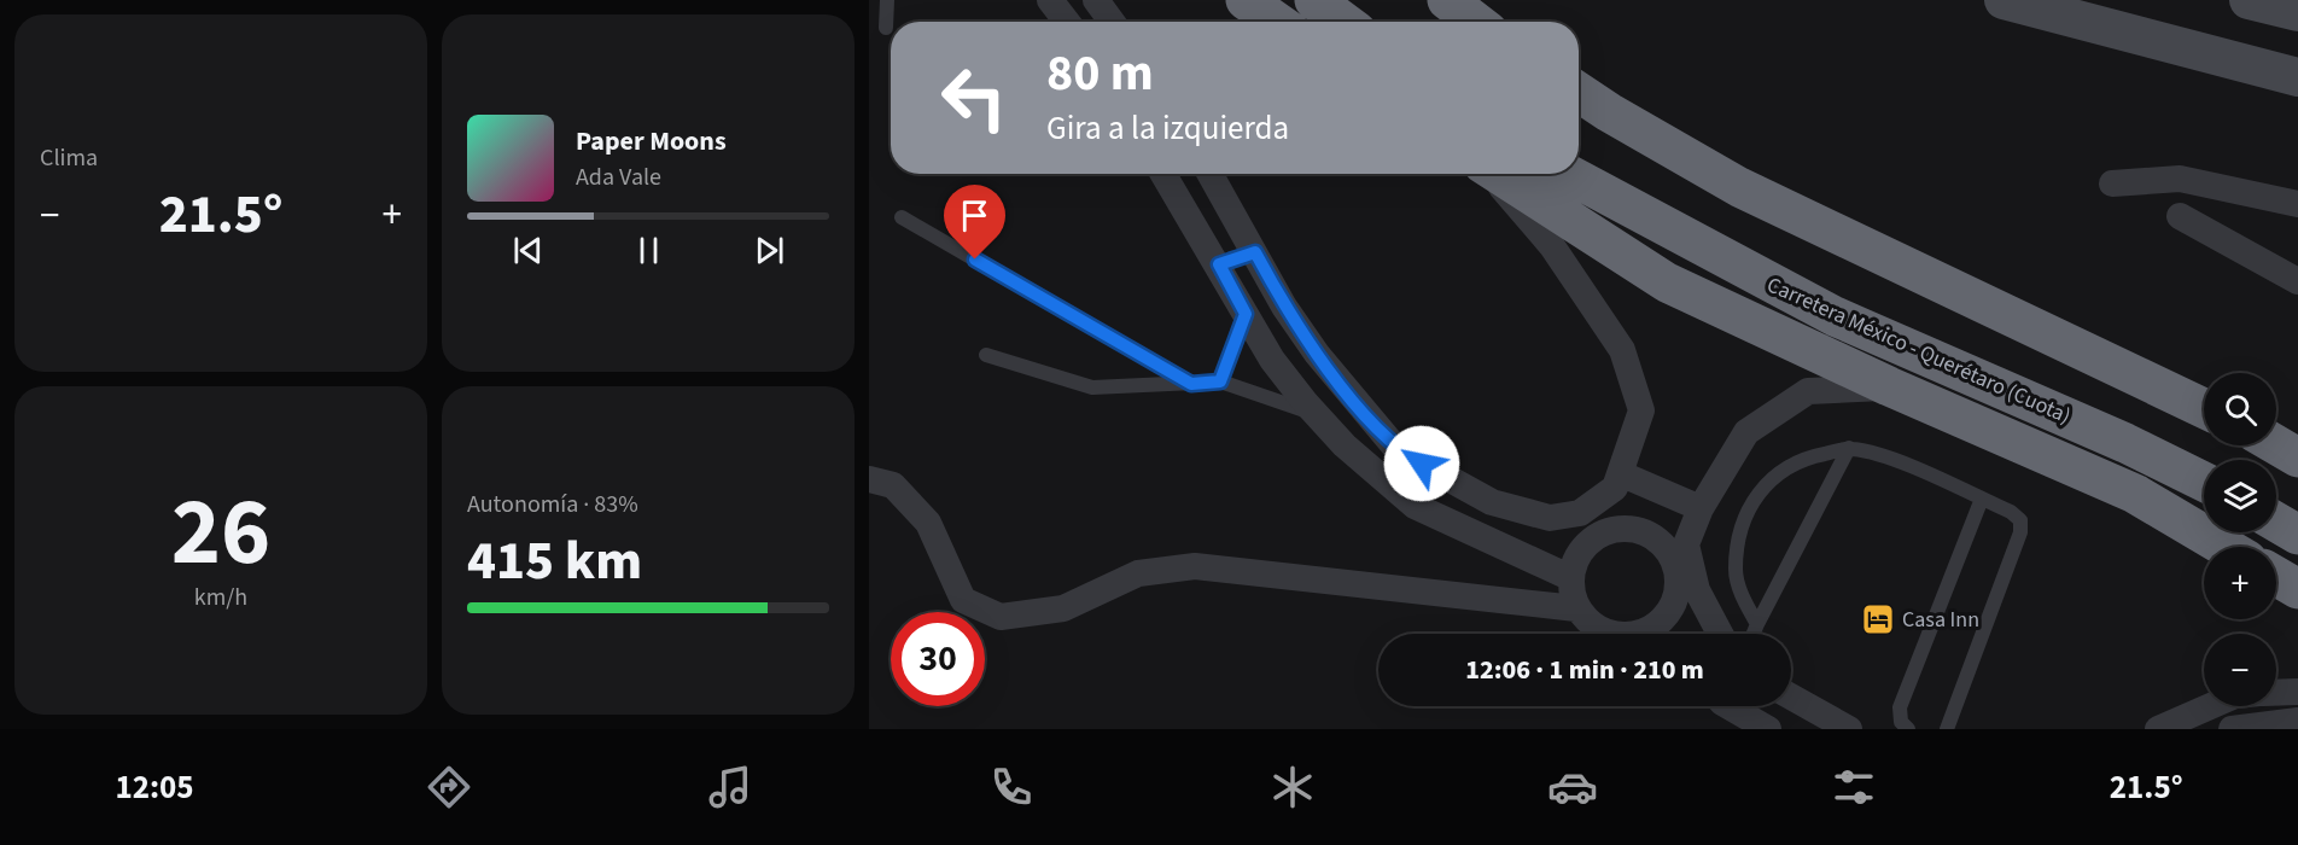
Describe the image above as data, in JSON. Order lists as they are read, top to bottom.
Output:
{
  "streets": {
    "highway": ["Carretera México - Querétaro (Cuota)"]
  },
  "places": {
    "hotel": ["Casa Inn"]
  },
  "page": {
    "tile": [
      "Clima",
      ["26", "km/h"],
      ["Autonomía · 83%", "415 km"]
    ],
    "turn": ["80 m", "Gira a la izquierda"],
    "song": ["Paper Moons", "Ada Vale"],
    "heat": ["−", "21.5°", "+"],
    "map_buttons": ["+", "−"],
    "limit": "30",
    "trip": "12:06 · 1 min · 210 m",
    "tabs": ["12:05", "21.5°"]
  }
}
